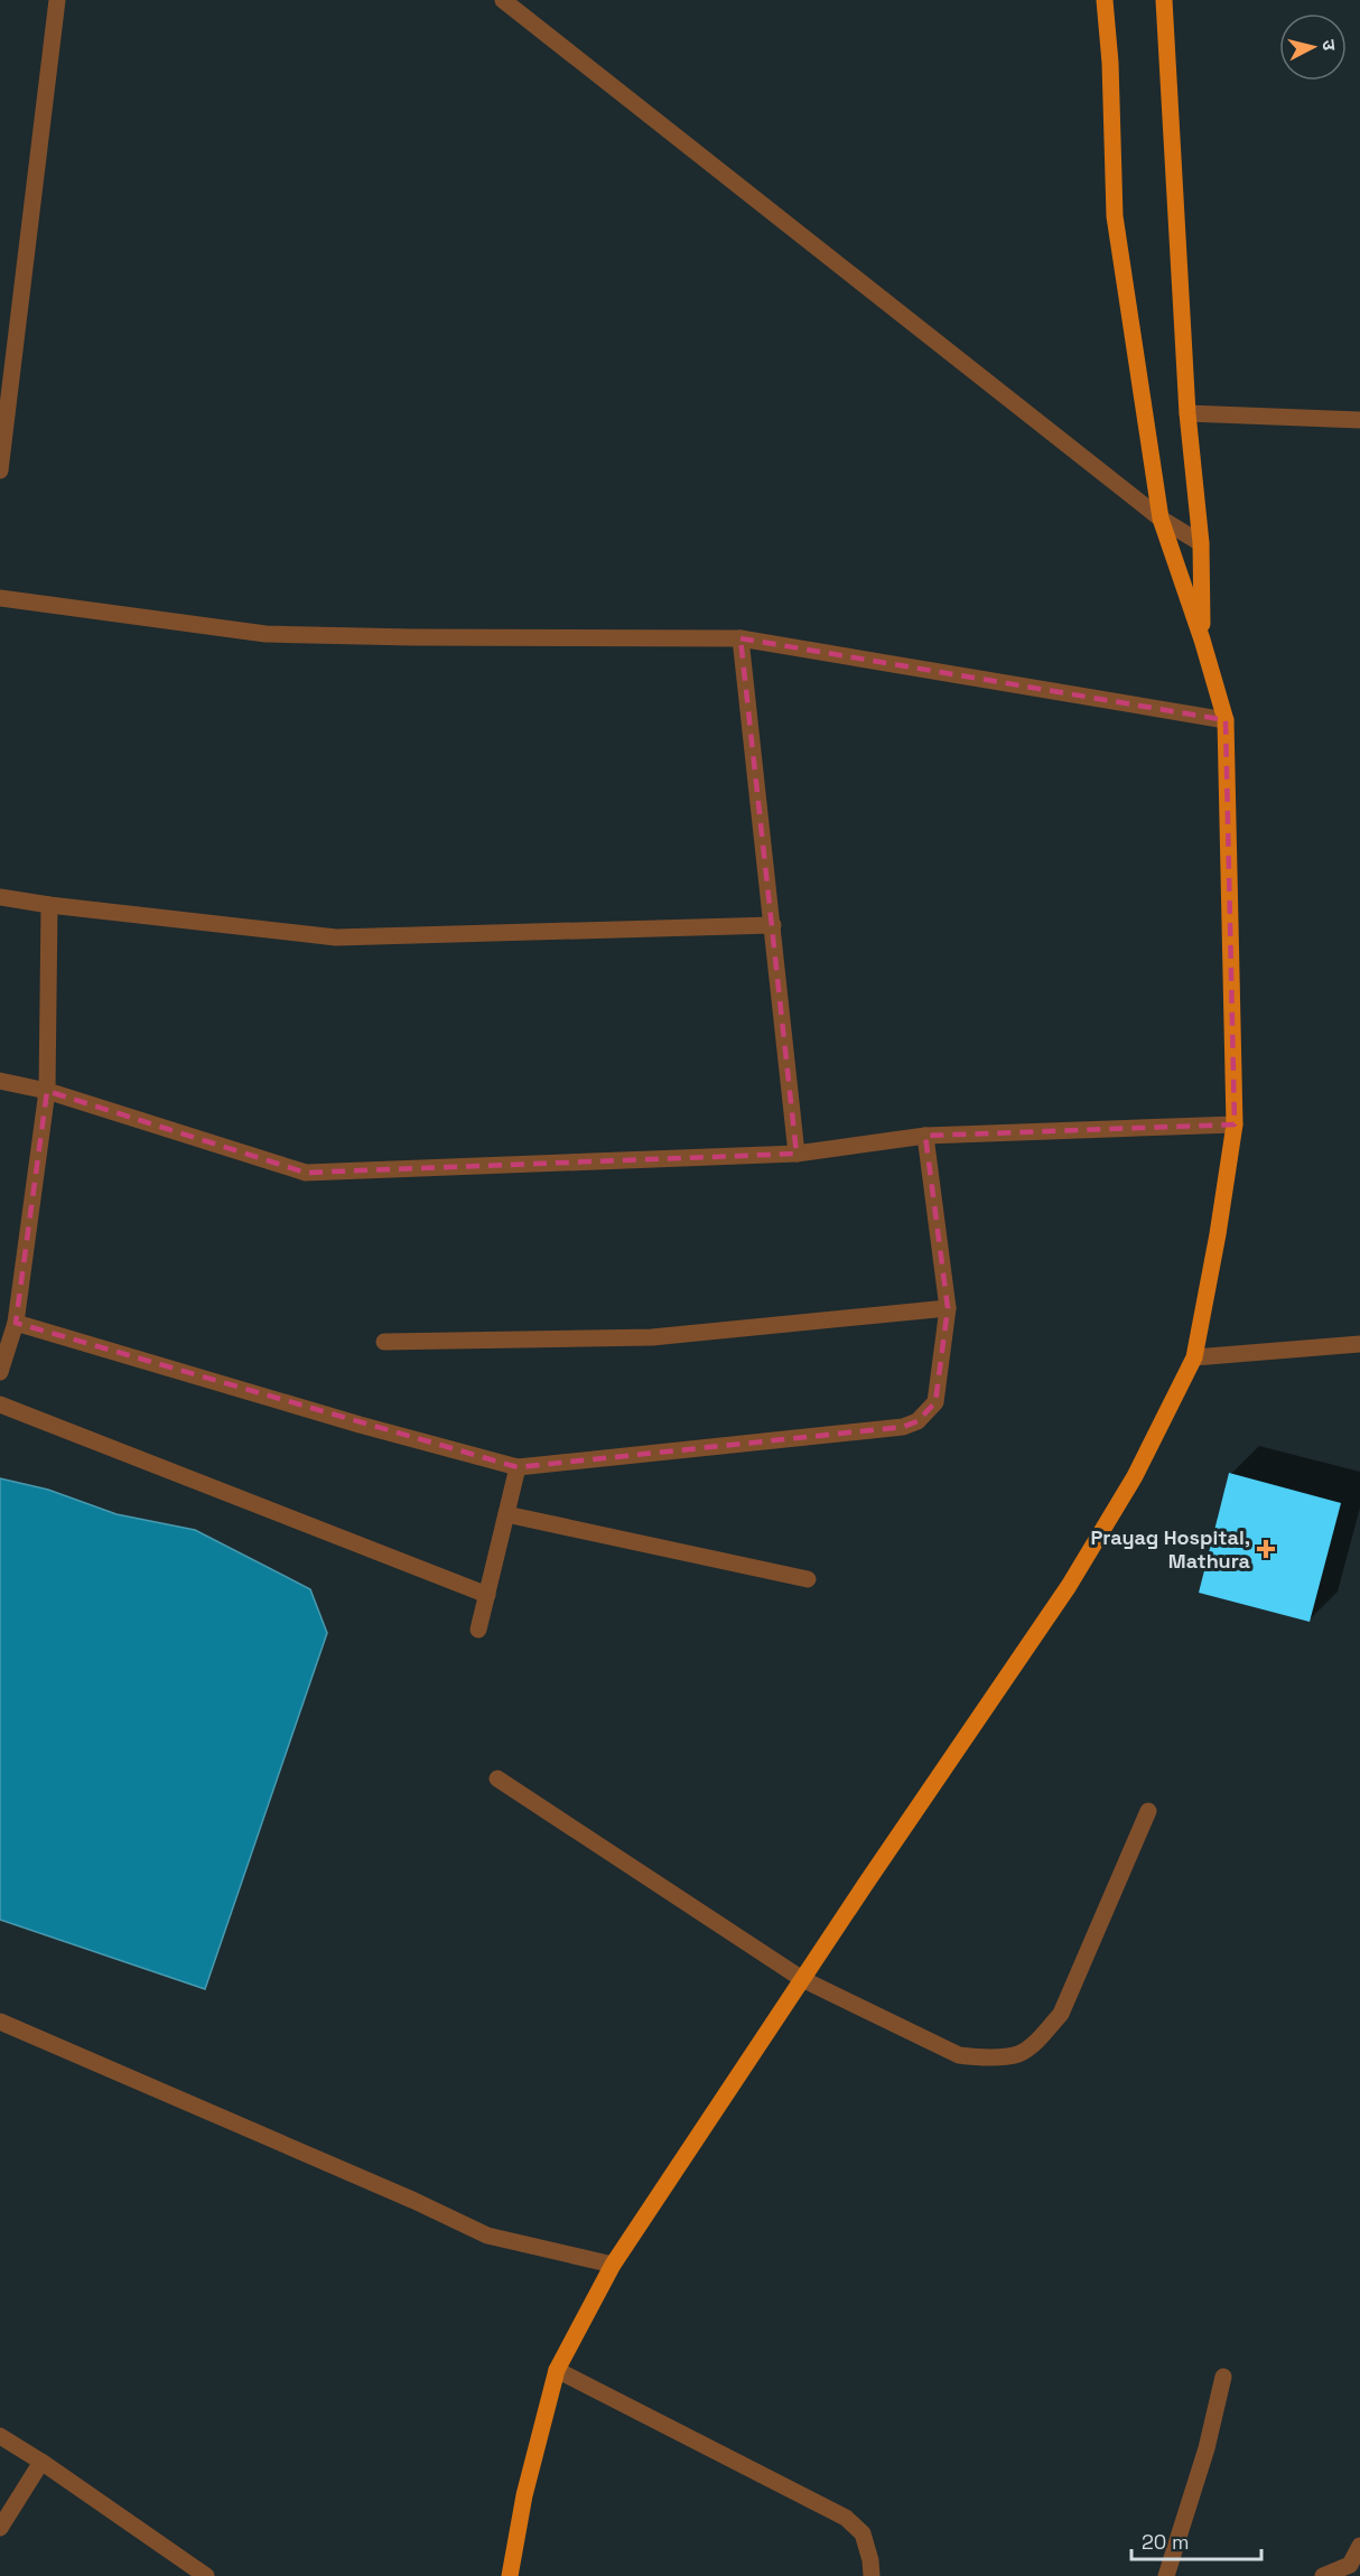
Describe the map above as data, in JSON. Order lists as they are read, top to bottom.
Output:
{
  "places": {
    "health": ["Prayag Hospital, Mathura"]
  },
  "scale_bar": "20 m",
  "north": "right"
}
